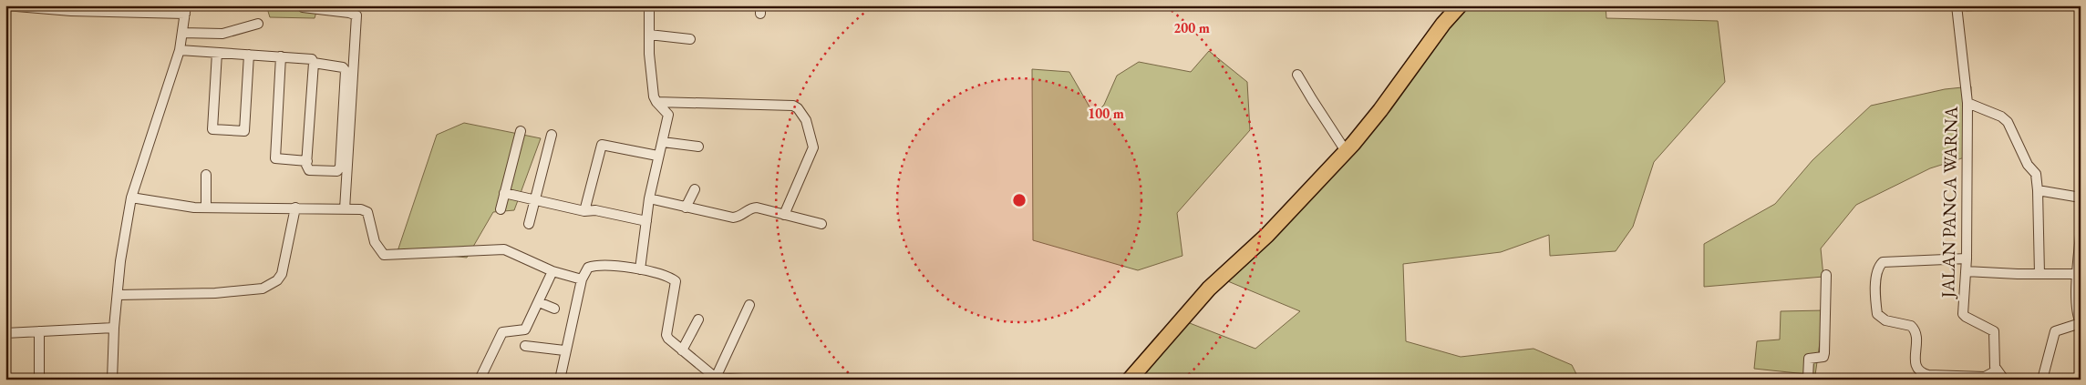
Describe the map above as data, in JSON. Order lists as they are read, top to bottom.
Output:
{
  "streets": {
    "street": ["JALAN PANCA WARNA"]
  },
  "rings": ["200 m", "100 m"]
}
